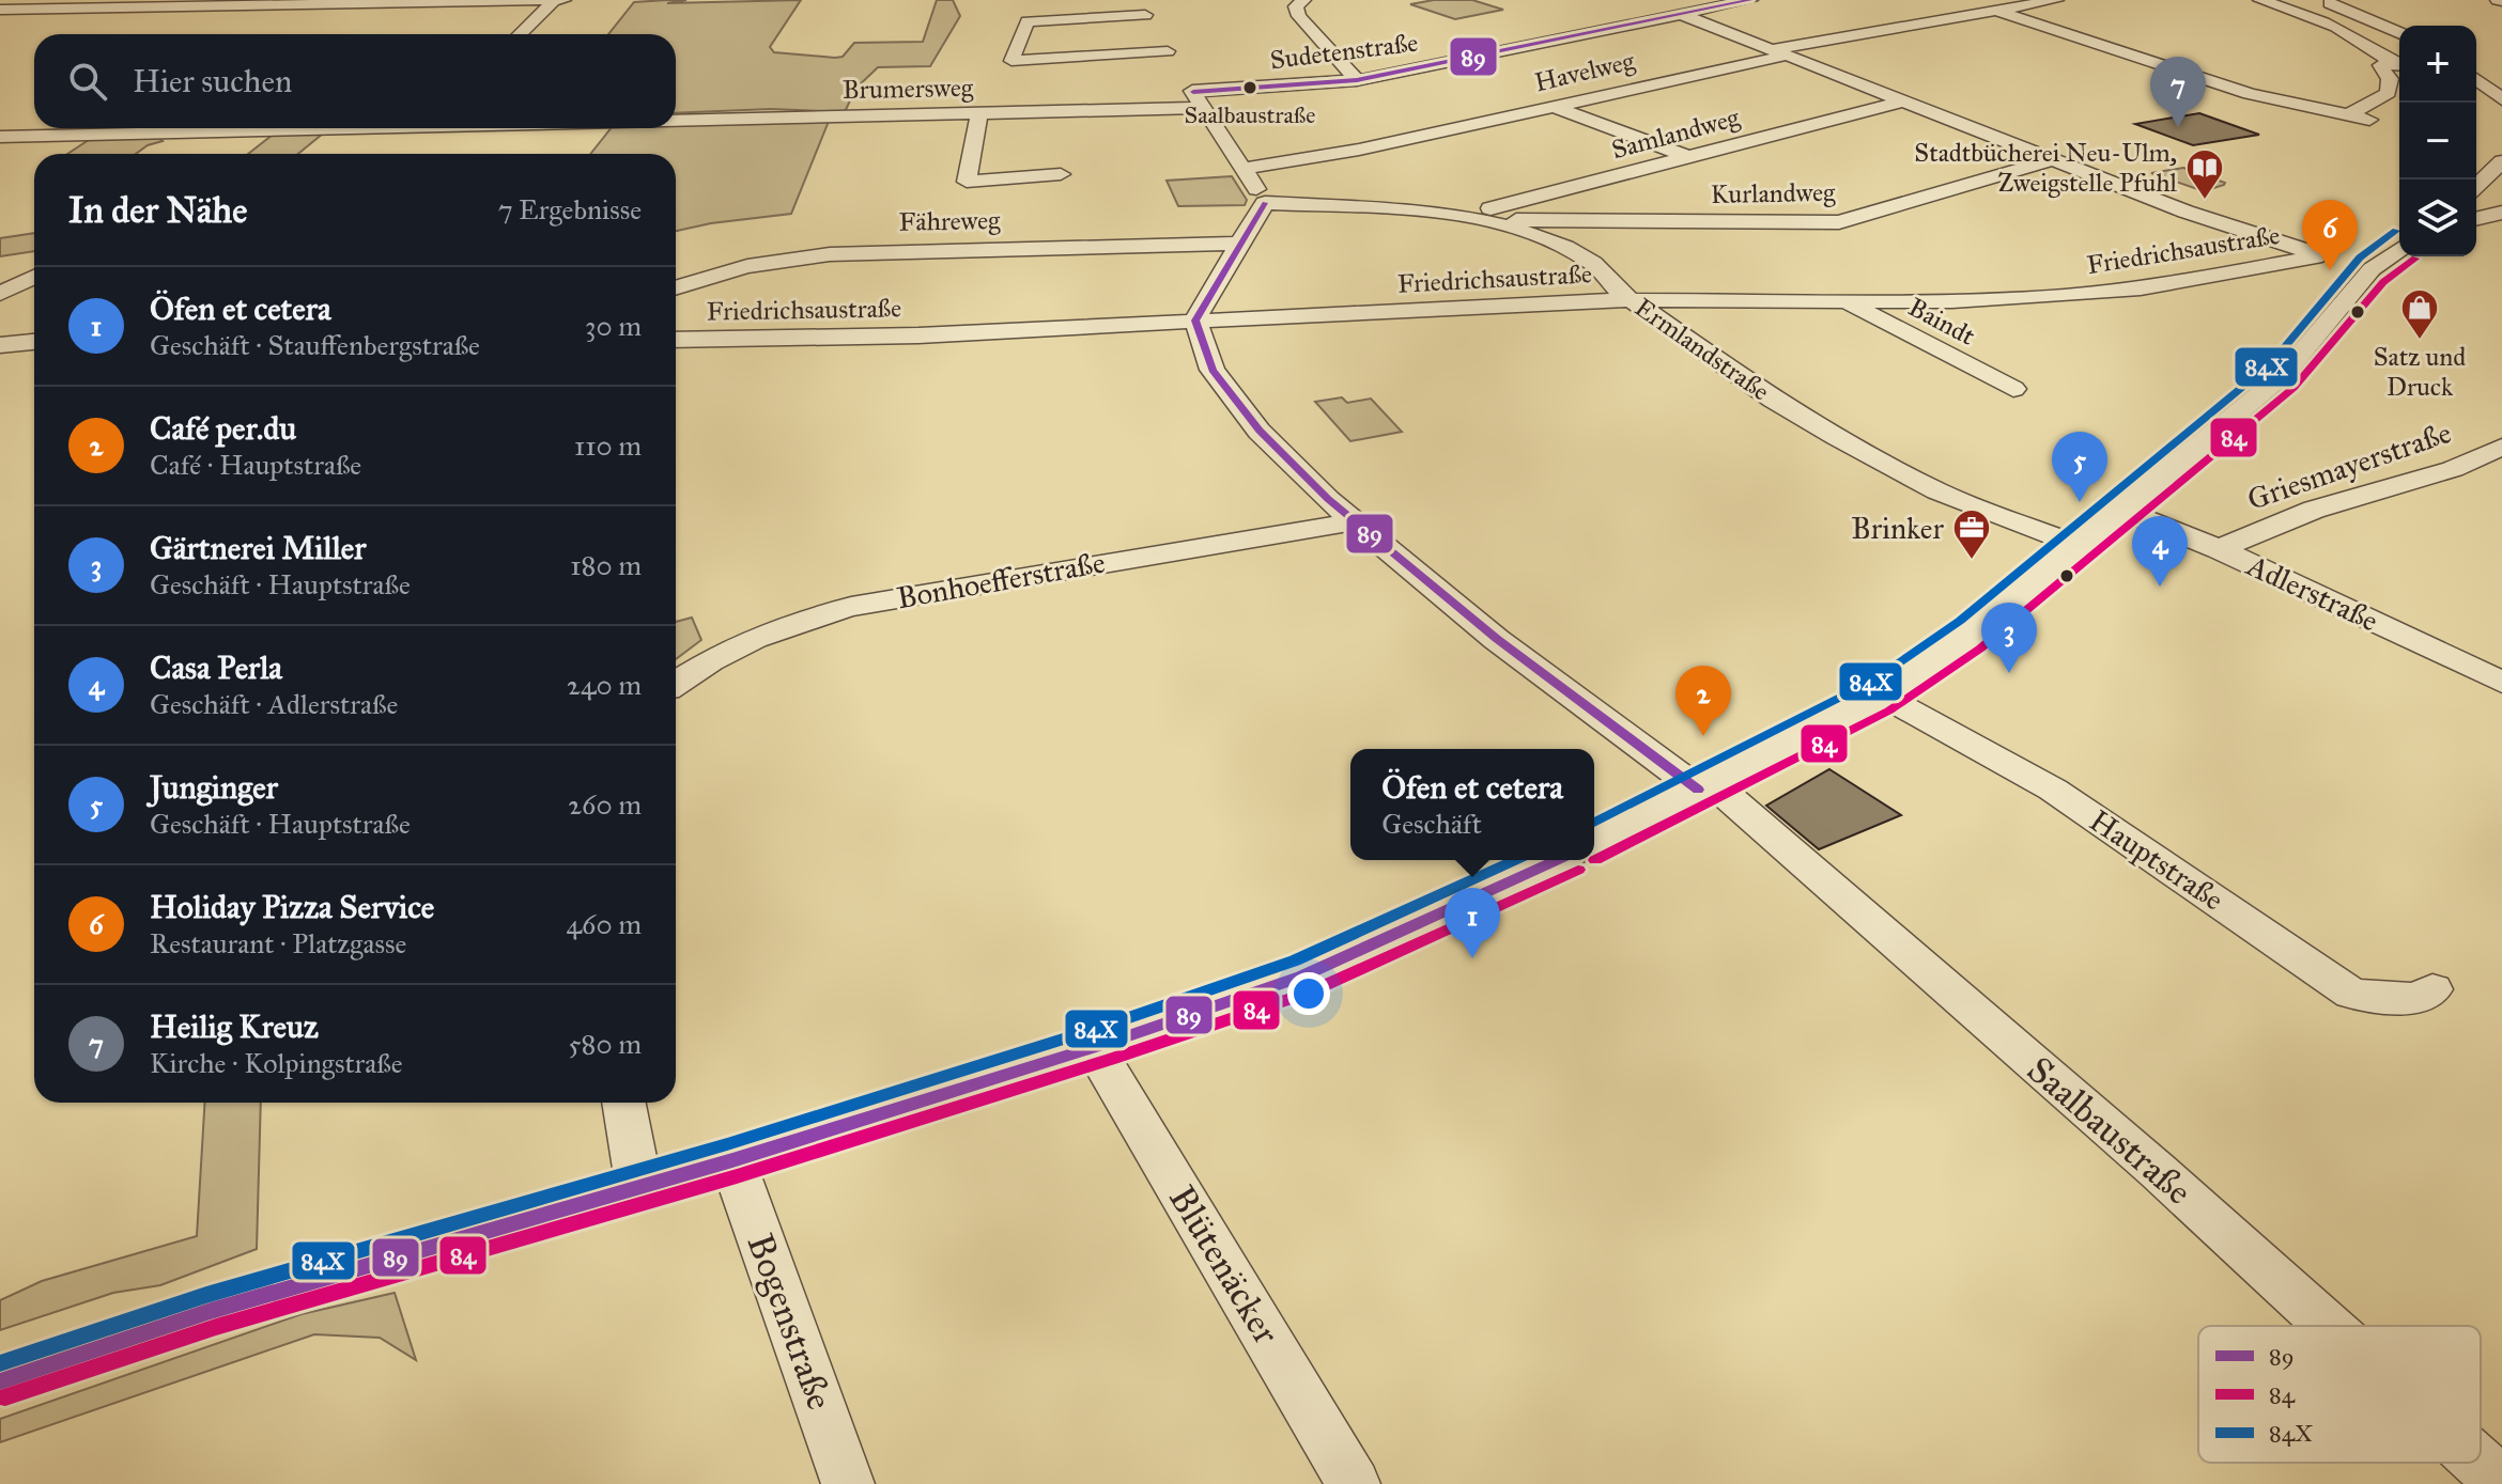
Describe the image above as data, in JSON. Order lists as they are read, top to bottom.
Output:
{
  "streets": {
    "street": [
      "Sudetenstraße",
      "Havelweg",
      "Brumersweg",
      "Samlandweg",
      "Kurlandweg",
      "Fähreweg",
      "Friedrichsaustraße",
      "Baindt",
      "Ermlandstraße",
      "Griesmayerstraße",
      "Bonhoefferstraße",
      "Adlerstraße",
      "Hauptstraße",
      "Saalbaustraße",
      "Blütenäcker",
      "Bogenstraße"
    ]
  },
  "crossings": [
    ["Sudetenstraße", "Brumersweg"],
    ["Samlandweg", "Ermlandstraße"],
    ["Kurlandweg", "Ermlandstraße"],
    ["Friedrichsaustraße", "Baindt"],
    ["Friedrichsaustraße", "Ermlandstraße"],
    ["Friedrichsaustraße", "Saalbaustraße"],
    ["Griesmayerstraße", "Adlerstraße"],
    ["Bonhoefferstraße", "Saalbaustraße"]
  ],
  "places": {
    "other": ["Saalbaustraße"],
    "library": ["Stadtbücherei Neu-Ulm, Zweigstelle Pfuhl"],
    "shop": ["Satz und Druck"],
    "office": ["Brinker"]
  },
  "lines": ["transit line 89", "transit line 84X", "transit line 84"],
  "legend": ["89", "84", "84X"],
  "page": {
    "map_buttons": ["+", "−"],
    "search": "Hier suchen",
    "pins": [
      "7",
      "6",
      "5",
      "4",
      "3",
      "2",
      "1"
    ],
    "heading": ["In der Nähe", "7 Ergebnisse"],
    "list": [
      {
        "mark": "1",
        "name": "Öfen et cetera",
        "note": "Geschäft · Stauffenbergstraße",
        "value": "30 m"
      },
      {
        "mark": "2",
        "name": "Café per.du",
        "note": "Café · Hauptstraße",
        "value": "110 m"
      },
      {
        "mark": "3",
        "name": "Gärtnerei Miller",
        "note": "Geschäft · Hauptstraße",
        "value": "180 m"
      },
      {
        "mark": "4",
        "name": "Casa Perla",
        "note": "Geschäft · Adlerstraße",
        "value": "240 m"
      },
      {
        "mark": "5",
        "name": "Junginger",
        "note": "Geschäft · Hauptstraße",
        "value": "260 m"
      },
      {
        "mark": "6",
        "name": "Holiday Pizza Service",
        "note": "Restaurant · Platzgasse",
        "value": "460 m"
      },
      {
        "mark": "7",
        "name": "Heilig Kreuz",
        "note": "Kirche · Kolpingstraße",
        "value": "580 m"
      }
    ],
    "popup": ["Öfen et cetera", "Geschäft"]
  }
}
